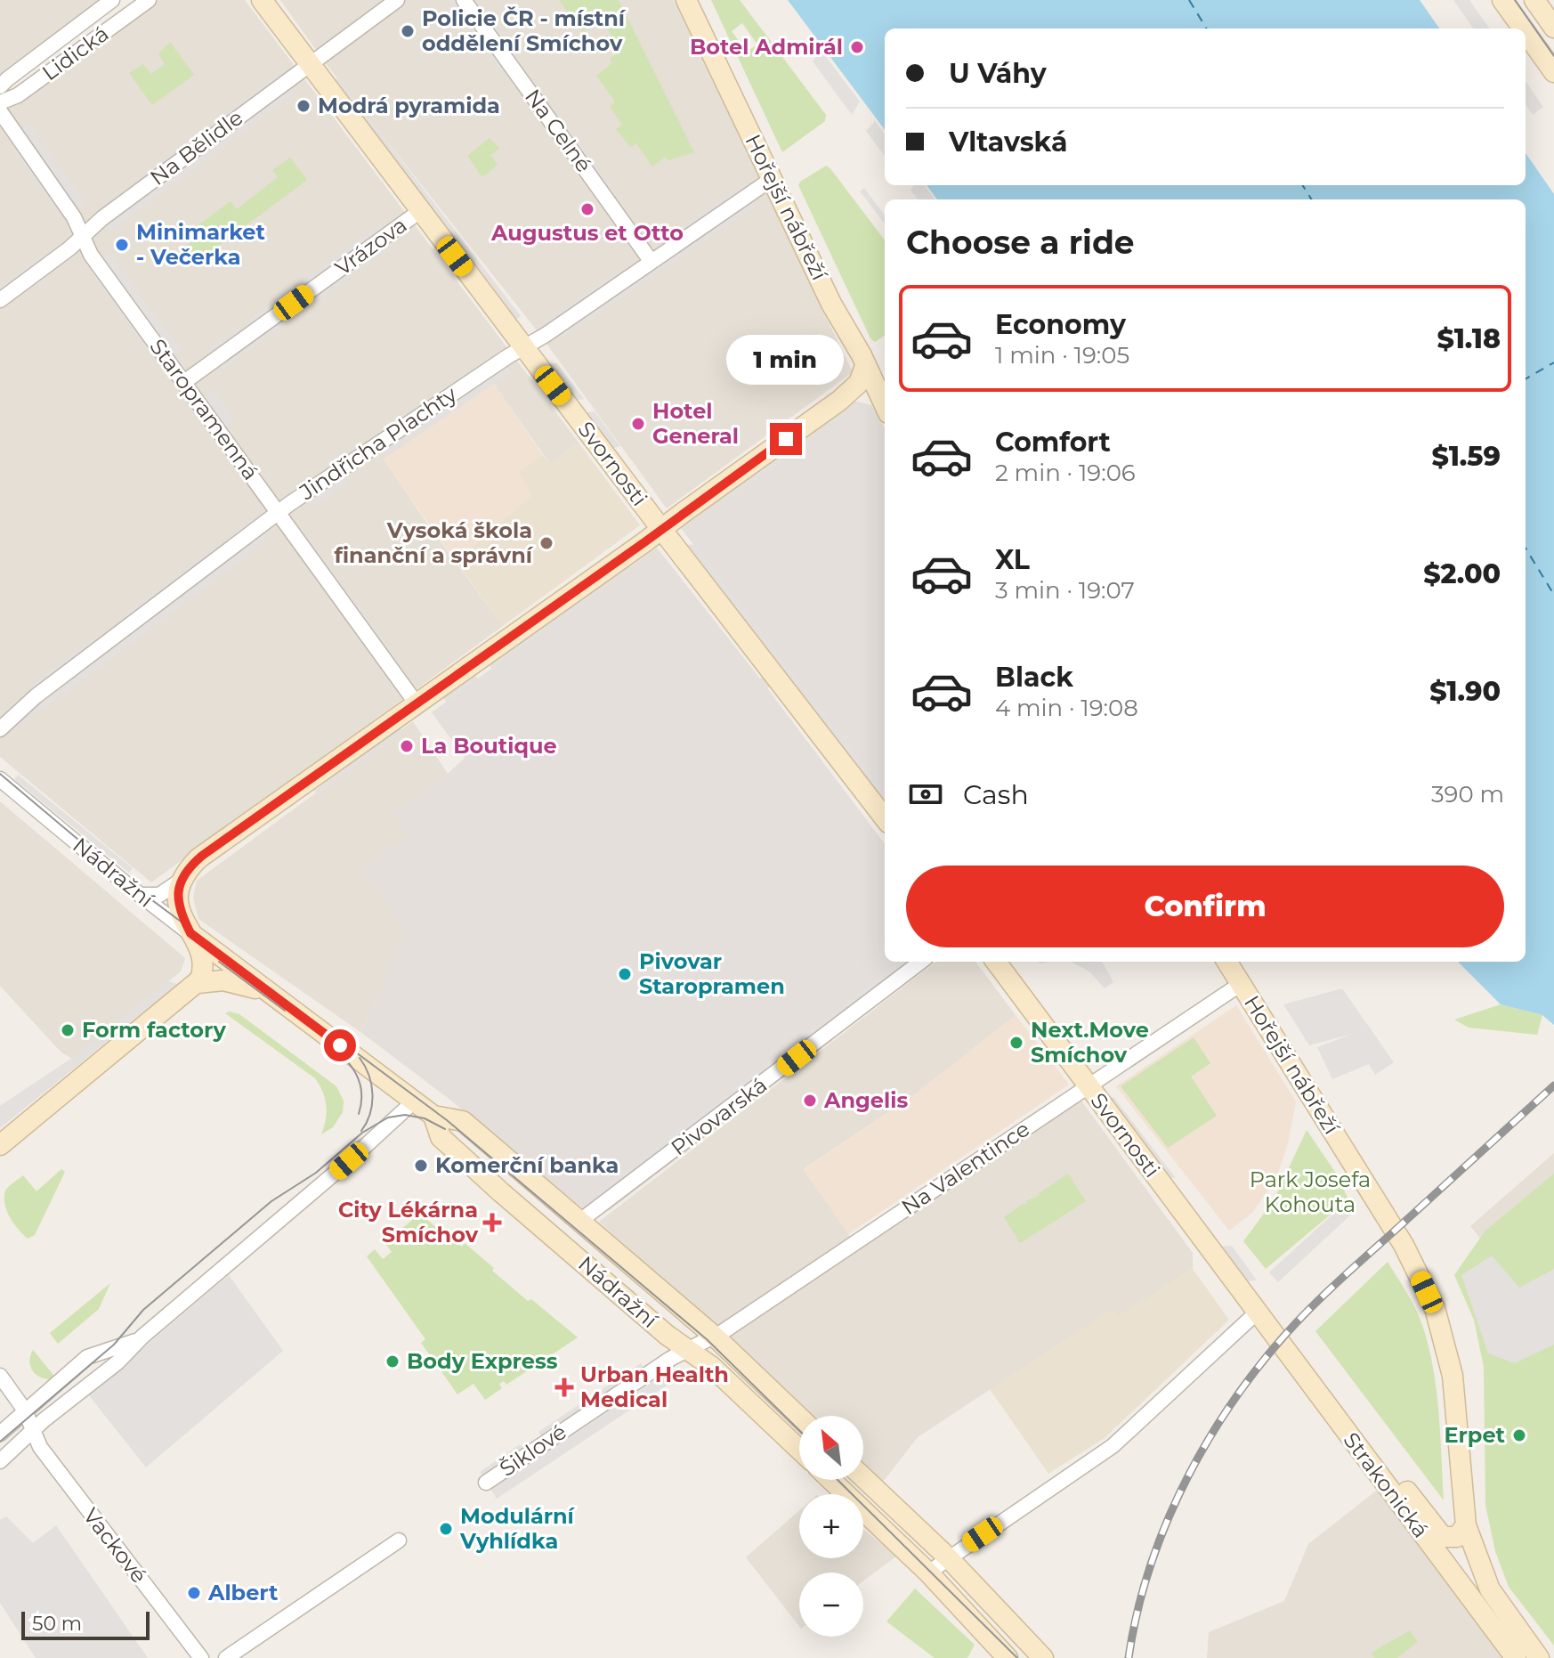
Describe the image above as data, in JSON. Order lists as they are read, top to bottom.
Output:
{
  "streets": {
    "main road": [
      "Hořejší nábřeží",
      "Svornosti",
      "Nádražní",
      "Strakonická"
    ],
    "street": [
      "Lidická",
      "Na Celné",
      "Na Bělidle",
      "Vrázova",
      "Staropramenná",
      "Jindřicha Plachty",
      "Pivovarská",
      "Na Valentince",
      "Šiklové",
      "Vackové"
    ]
  },
  "crossings": [
    ["Na Celné", "Jindřicha Plachty"],
    ["Na Bělidle", "Staropramenná"],
    ["Na Bělidle", "Svornosti"],
    ["Hořejší nábřeží", "Jindřicha Plachty"],
    ["Hořejší nábřeží", "Na Valentince"],
    ["Vrázova", "Staropramenná"],
    ["Vrázova", "Svornosti"],
    ["Staropramenná", "Jindřicha Plachty"],
    ["Jindřicha Plachty", "Svornosti"],
    ["Svornosti", "Na Valentince"],
    ["Svornosti", "Strakonická"],
    ["Nádražní", "Pivovarská"],
    ["Nádražní", "Na Valentince"],
    ["Nádražní", "Šiklové"],
    ["Na Valentince", "Šiklové"]
  ],
  "parks": ["Park Josefa Kohouta"],
  "places": {
    "other": [
      "Policie ČR - místní oddělení Smíchov",
      "Botel Admirál",
      "Modrá pyramida",
      "Augustus et Otto",
      "Minimarket - Večerka",
      "Hotel General",
      "Vysoká škola finanční a správní",
      "La Boutique",
      "Pivovar Staropramen",
      "Form factory",
      "Next.Move Smíchov",
      "Angelis",
      "Komerční banka",
      "Body Express",
      "Erpet",
      "Modulární Vyhlídka",
      "Albert"
    ],
    "health": ["City Lékárna Smíchov", "Urban Health Medical"]
  },
  "scale_bar": "50 m",
  "north": "top left",
  "page": {
    "banner": ["U Váhy", "Vltavská"],
    "heading": "Choose a ride",
    "list": [
      {
        "name": "Economy",
        "note": "1 min · 19:05",
        "value": "$1.18"
      },
      {
        "name": "Comfort",
        "note": "2 min · 19:06",
        "value": "$1.59"
      },
      {
        "name": "XL",
        "note": "3 min · 19:07",
        "value": "$2.00"
      },
      {
        "name": "Black",
        "note": "4 min · 19:08",
        "value": "$1.90"
      }
    ],
    "bubble": "1 min",
    "pay": ["Cash", "390 m"],
    "buttons": "Confirm",
    "map_buttons": ["+", "−"],
    "scale": "50 m"
  }
}
